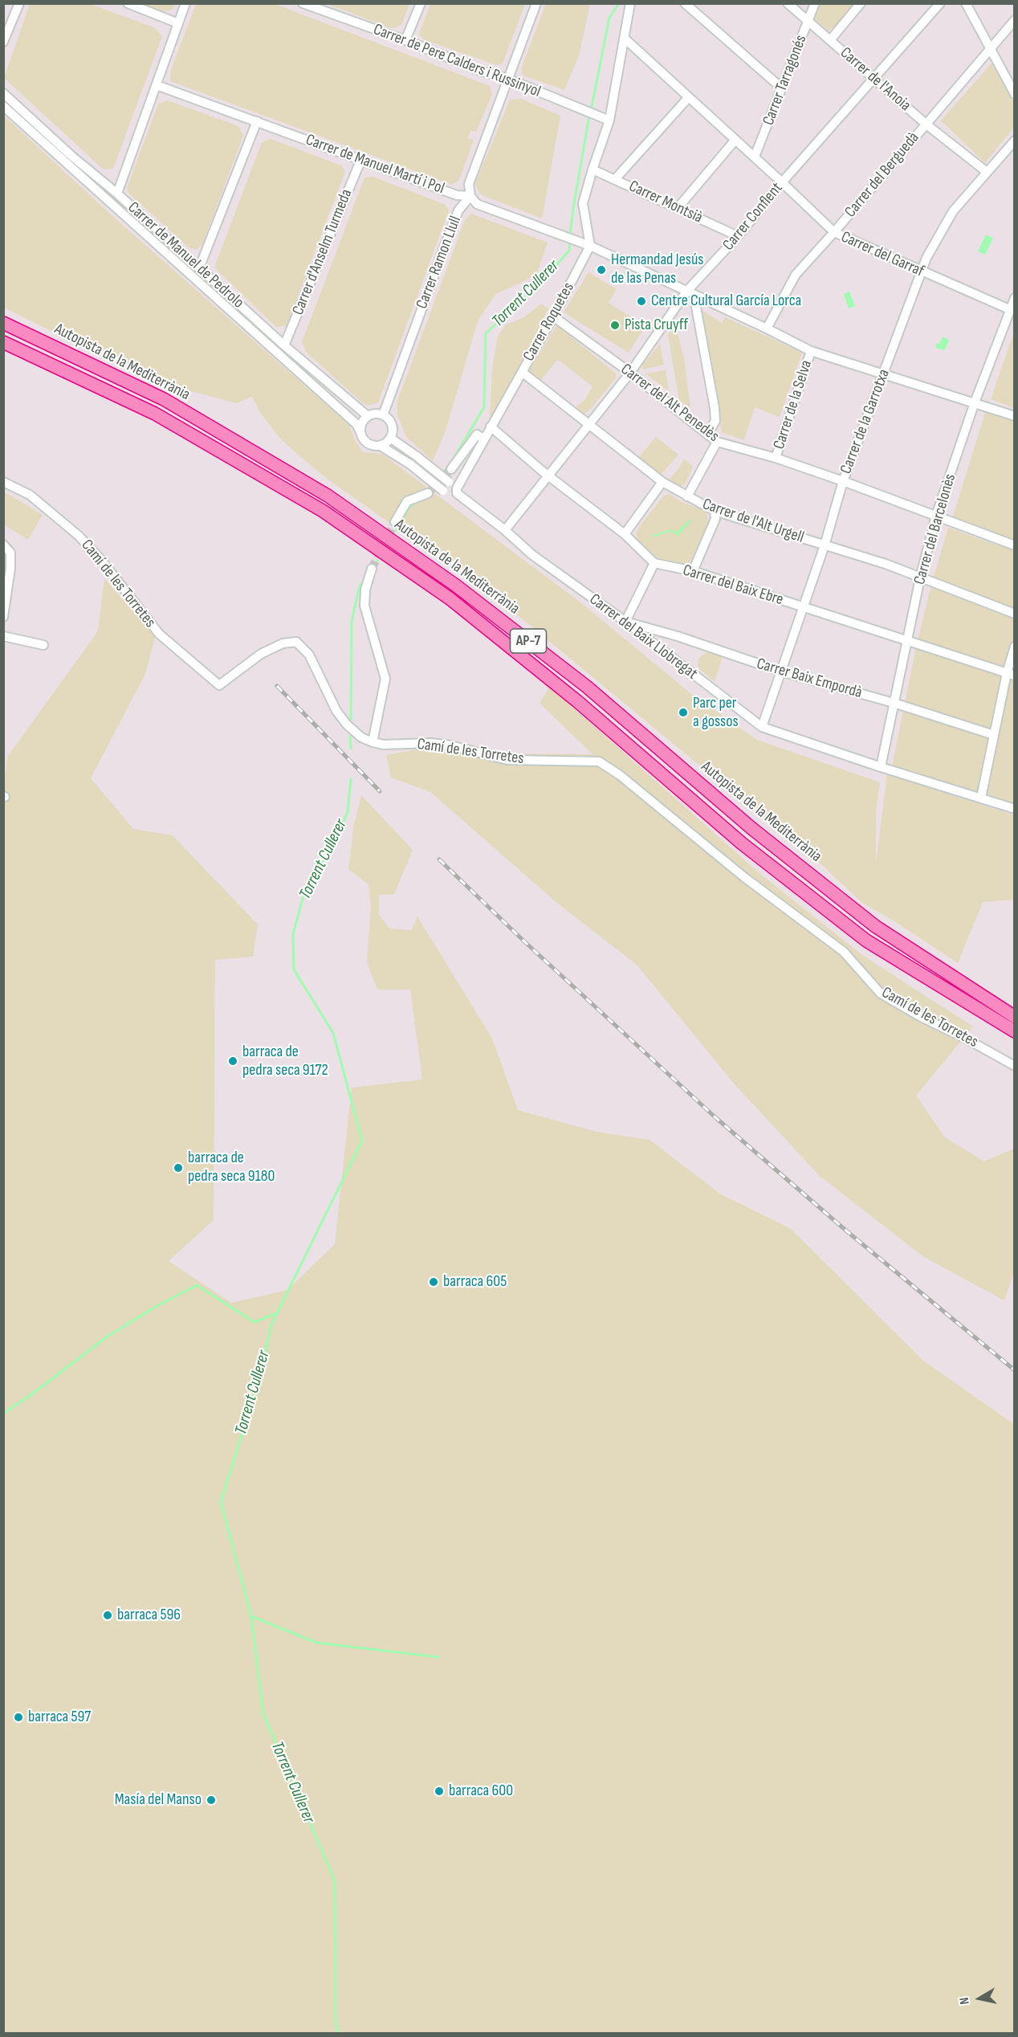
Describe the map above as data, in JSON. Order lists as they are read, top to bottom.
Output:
{
  "streets": {
    "highway": ["Autopista de la Mediterrània", "AP-7"],
    "street": [
      "Carrer de Pere Calders i Russinyol",
      "Carrer de l'Anoia",
      "Carrer Tarragonés",
      "Carrer de Manuel Martí i Pol",
      "Carrer del Berguedà",
      "Carrer Montsià",
      "Carrer Conflent",
      "Carrer d'Anselm Turmeda",
      "Carrer del Garraf",
      "Carrer de Manuel de Pedrolo",
      "Carrer Ramon Llull",
      "Carrer Roquetes",
      "Carrer del Alt Penedès",
      "Carrer de la Selva",
      "Carrer de la Garrotxa",
      "Carrer de l'Alt Urgell",
      "Carrer del Barcelonès",
      "Camí de les Torretes",
      "Carrer del Baix Ebre",
      "Carrer del Baix Llobregat",
      "Carrer Baix Empordà"
    ]
  },
  "crossings": [
    ["Carrer de l'Anoia", "Carrer Tarragonés"],
    ["Carrer de l'Anoia", "Carrer del Berguedà"],
    ["Carrer de l'Anoia", "Carrer Conflent"],
    ["Carrer de l'Anoia", "Carrer de la Garrotxa"],
    ["Carrer Tarragonés", "Carrer del Garraf"],
    ["Carrer de Manuel Martí i Pol", "Carrer del Berguedà"],
    ["Carrer de Manuel Martí i Pol", "Carrer Conflent"],
    ["Carrer de Manuel Martí i Pol", "Carrer d'Anselm Turmeda"],
    ["Carrer de Manuel Martí i Pol", "Carrer Ramon Llull"],
    ["Carrer de Manuel Martí i Pol", "Carrer Roquetes"],
    ["Carrer de Manuel Martí i Pol", "Carrer de la Selva"],
    ["Carrer de Manuel Martí i Pol", "Carrer de la Garrotxa"],
    ["Carrer de Manuel Martí i Pol", "Carrer del Barcelonès"],
    ["Carrer del Berguedà", "Carrer del Garraf"],
    ["Carrer Montsià", "Carrer Conflent"],
    ["Carrer Conflent", "Carrer del Garraf"],
    ["Carrer Conflent", "Carrer del Alt Penedès"],
    ["Carrer Conflent", "Carrer de l'Alt Urgell"],
    ["Carrer Conflent", "Carrer del Baix Llobregat"],
    ["Carrer d'Anselm Turmeda", "Carrer de Manuel de Pedrolo"],
    ["Carrer del Garraf", "Carrer de la Garrotxa"],
    ["Carrer del Garraf", "Carrer del Barcelonès"],
    ["Carrer de Manuel de Pedrolo", "Carrer Ramon Llull"],
    ["Carrer Roquetes", "Carrer del Alt Penedès"],
    ["Carrer Roquetes", "Carrer de l'Alt Urgell"],
    ["Carrer Roquetes", "Carrer del Baix Llobregat"],
    ["Carrer del Alt Penedès", "Carrer de la Selva"],
    ["Carrer del Alt Penedès", "Carrer de la Garrotxa"],
    ["Carrer del Alt Penedès", "Carrer del Barcelonès"],
    ["Carrer de la Garrotxa", "Carrer de l'Alt Urgell"],
    ["Carrer de la Garrotxa", "Carrer del Baix Ebre"],
    ["Carrer de la Garrotxa", "Carrer del Baix Llobregat"],
    ["Carrer de la Garrotxa", "Carrer Baix Empordà"],
    ["Carrer de l'Alt Urgell", "Carrer del Barcelonès"],
    ["Carrer del Barcelonès", "Carrer del Baix Ebre"],
    ["Carrer del Barcelonès", "Carrer del Baix Llobregat"],
    ["Carrer del Barcelonès", "Carrer Baix Empordà"],
    ["Carrer del Baix Llobregat", "Carrer Baix Empordà"]
  ],
  "water": ["Torrent Cullerer"],
  "places": [
    "Hermandad Jesús de las Penas",
    "Centre Cultural García Lorca",
    "Pista Cruyff",
    "Parc per a gossos",
    "barraca de pedra seca 9172",
    "barraca de pedra seca 9180",
    "barraca 605",
    "barraca 596",
    "barraca 597",
    "barraca 600",
    "Masía del Manso"
  ],
  "north": "left"
}
